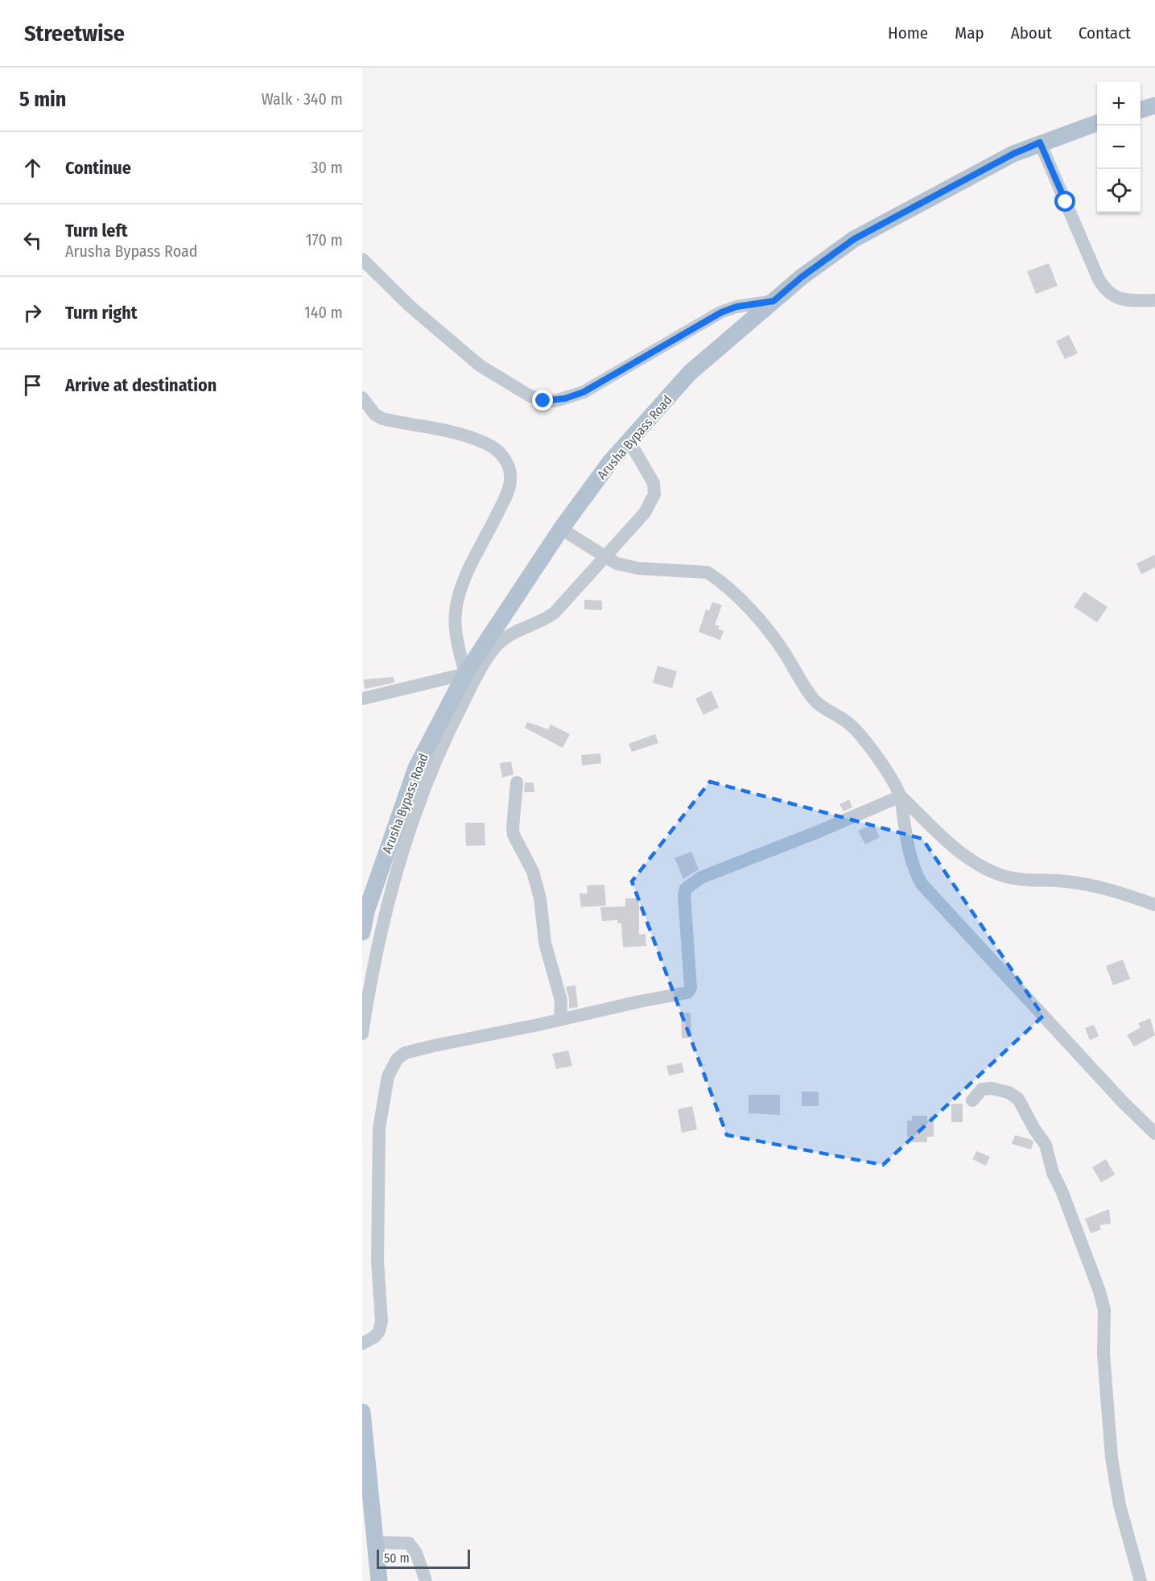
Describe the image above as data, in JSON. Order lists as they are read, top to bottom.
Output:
{
  "streets": {
    "main road": ["Arusha Bypass Road"]
  },
  "scale_bar": "50 m",
  "page": {
    "header": "Streetwise",
    "nav": [
      "Home",
      "Map",
      "About",
      "Contact"
    ],
    "heading": ["5 min", "Walk · 340 m"],
    "map_buttons": ["+", "−"],
    "list": [
      ["Continue", "30 m"],
      ["Turn left", "Arusha Bypass Road", "170 m"],
      ["Turn right", "140 m"],
      "Arrive at destination"
    ],
    "scale": "50 m"
  }
}
